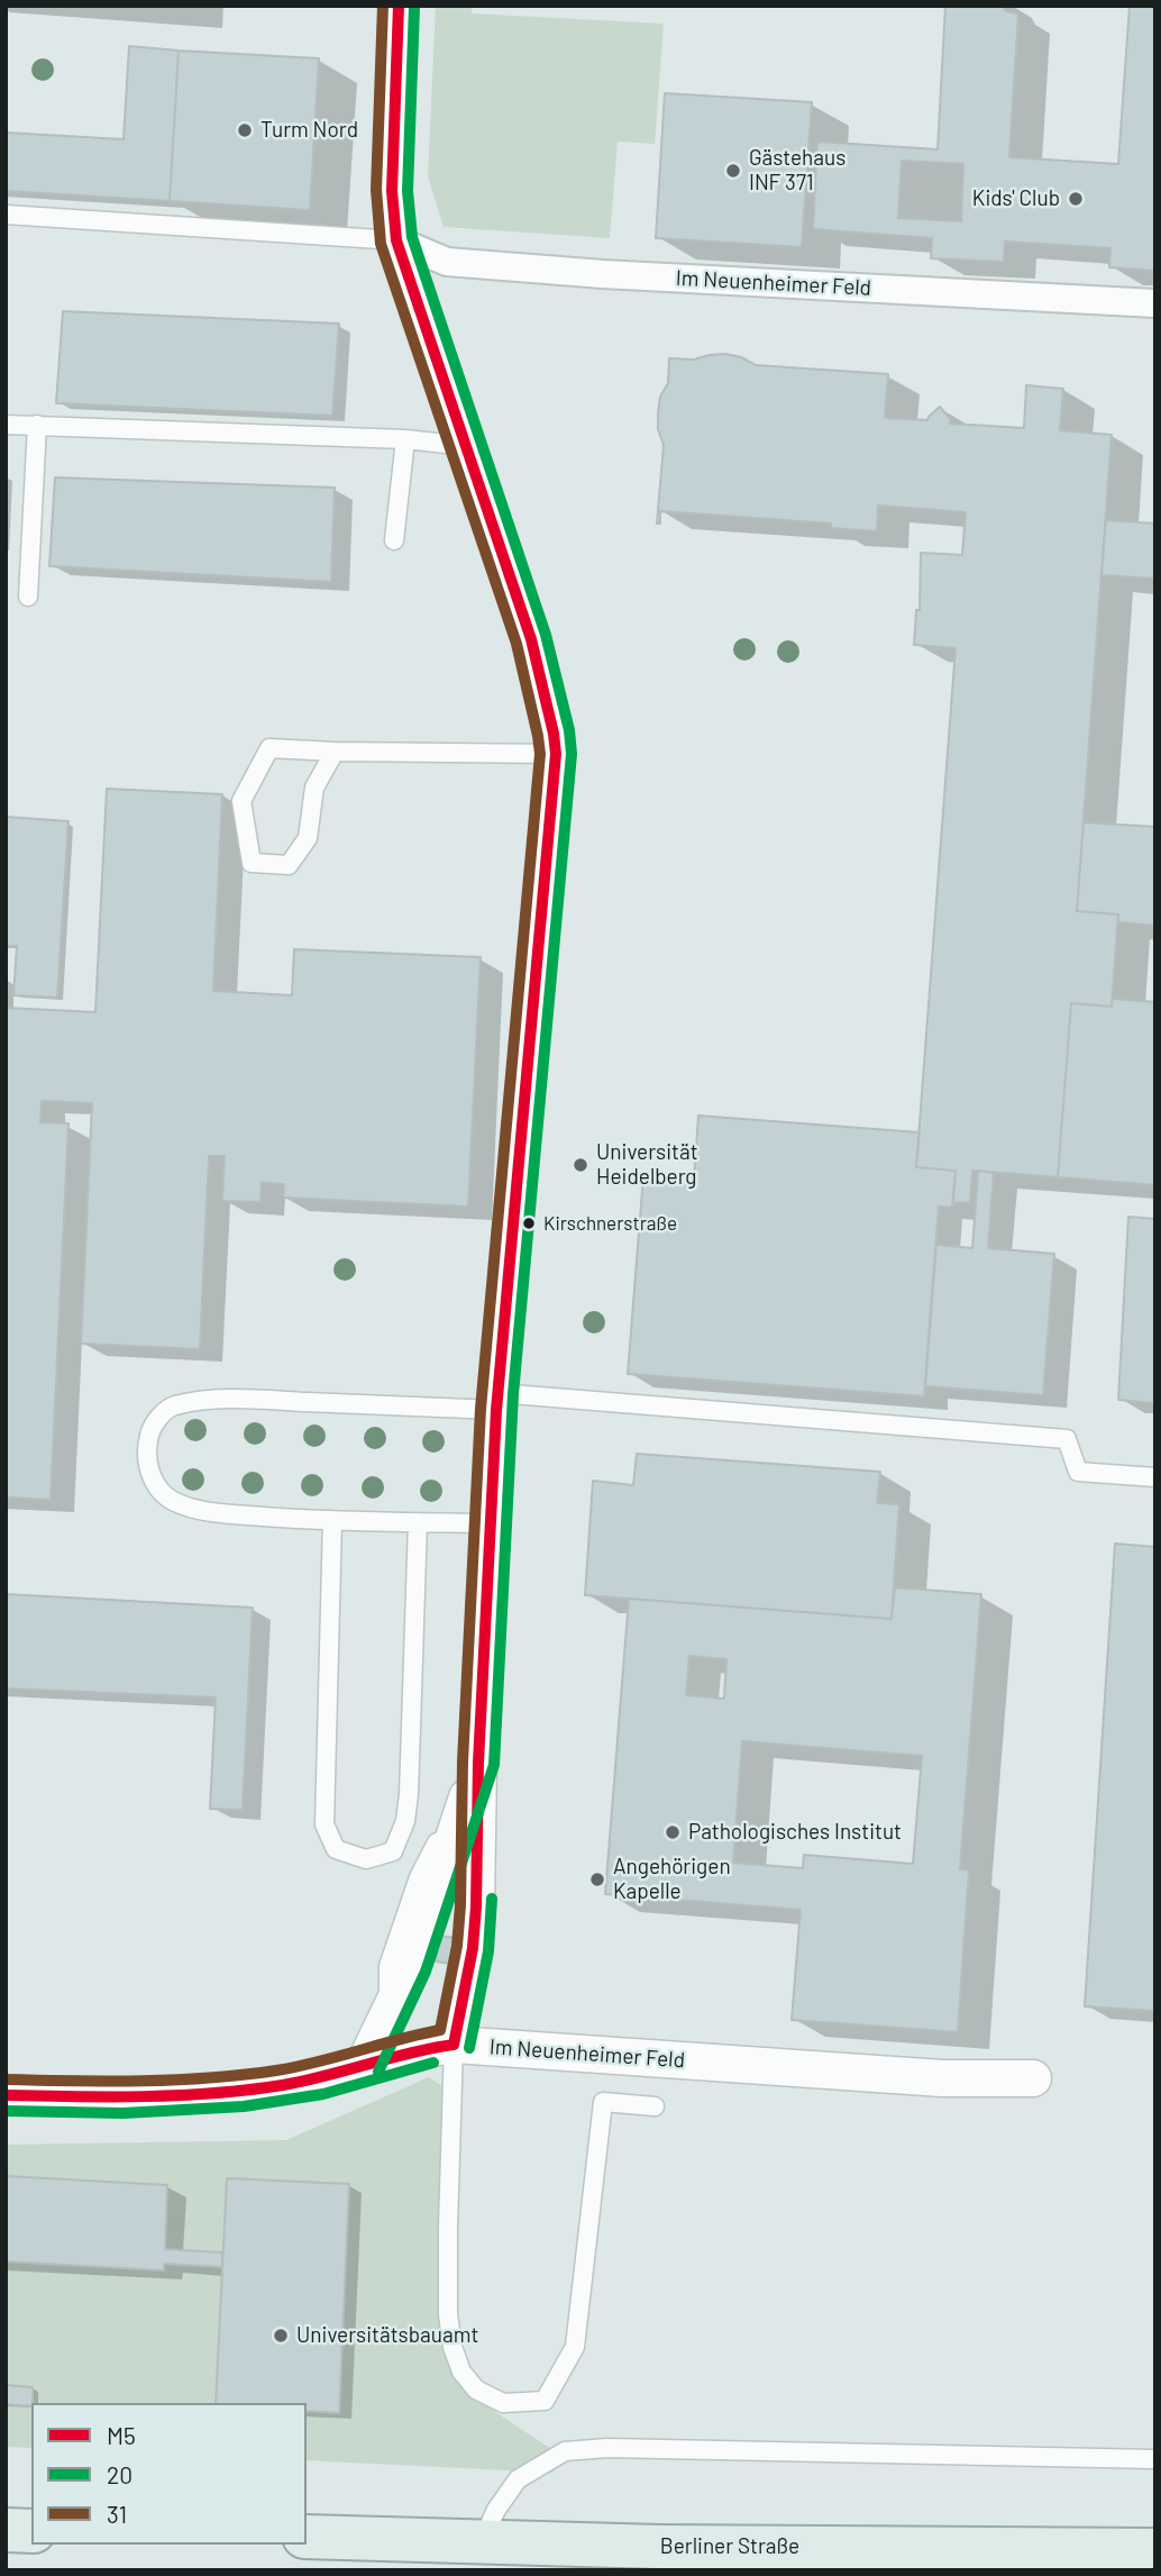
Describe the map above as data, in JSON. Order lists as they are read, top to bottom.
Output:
{
  "streets": {
    "main road": ["Berliner Straße"],
    "street": ["Im Neuenheimer Feld"]
  },
  "places": [
    "Turm Nord",
    "Gästehaus INF 371",
    "Kids' Club",
    "Universität Heidelberg",
    "Kirschnerstraße",
    "Pathologisches Institut",
    "Angehörigen Kapelle",
    "Universitätsbauamt"
  ],
  "lines": ["transit line M5", "transit line 31", "transit line 20"],
  "legend": ["M5", "20", "31"]
}
